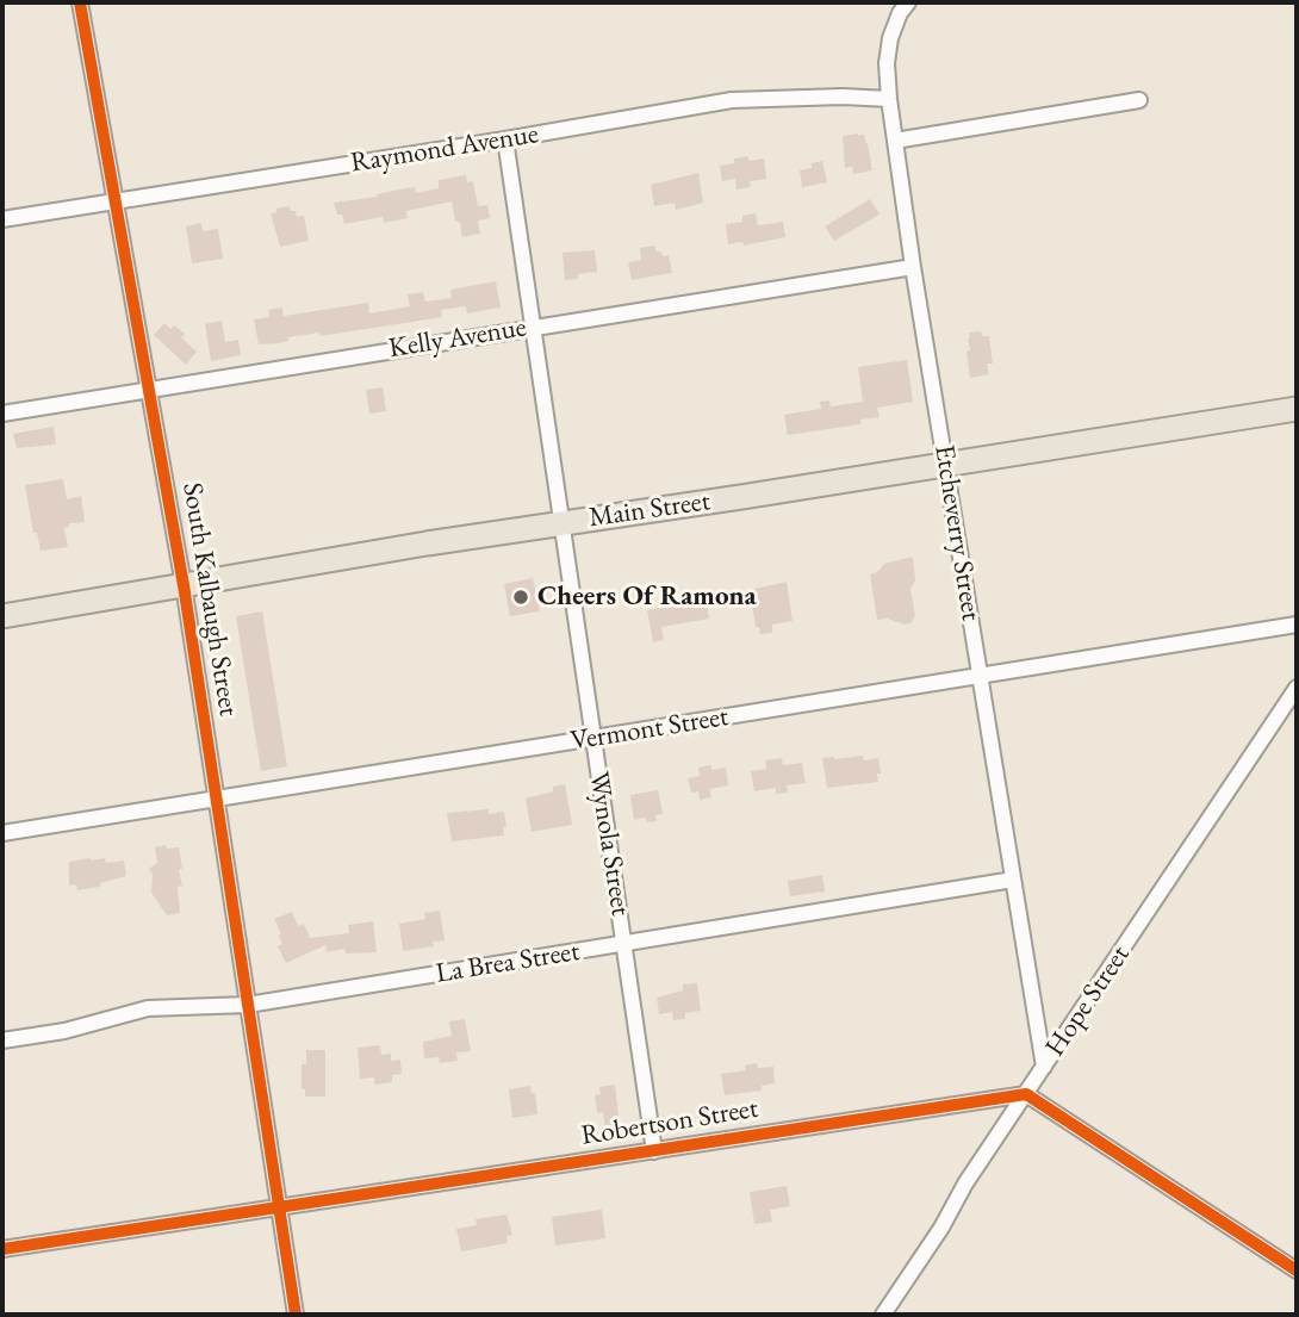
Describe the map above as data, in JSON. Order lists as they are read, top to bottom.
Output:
{
  "streets": {
    "main road": ["Main Street"],
    "street": [
      "Raymond Avenue",
      "Kelly Avenue",
      "Etcheverry Street",
      "South Kalbaugh Street",
      "Vermont Street",
      "Wynola Street",
      "La Brea Street",
      "Hope Street",
      "Robertson Street"
    ]
  },
  "crossings": [
    ["Raymond Avenue", "Etcheverry Street"],
    ["Raymond Avenue", "South Kalbaugh Street"],
    ["Raymond Avenue", "Wynola Street"],
    ["Kelly Avenue", "Etcheverry Street"],
    ["Kelly Avenue", "South Kalbaugh Street"],
    ["Kelly Avenue", "Wynola Street"],
    ["Main Street", "Etcheverry Street"],
    ["Main Street", "South Kalbaugh Street"],
    ["Main Street", "Wynola Street"],
    ["Etcheverry Street", "Vermont Street"],
    ["Etcheverry Street", "La Brea Street"],
    ["Etcheverry Street", "Hope Street"],
    ["South Kalbaugh Street", "Vermont Street"],
    ["South Kalbaugh Street", "La Brea Street"],
    ["South Kalbaugh Street", "Robertson Street"],
    ["Vermont Street", "Wynola Street"],
    ["Wynola Street", "La Brea Street"],
    ["Wynola Street", "Robertson Street"],
    ["Hope Street", "Robertson Street"]
  ],
  "places": ["Cheers Of Ramona"]
}
